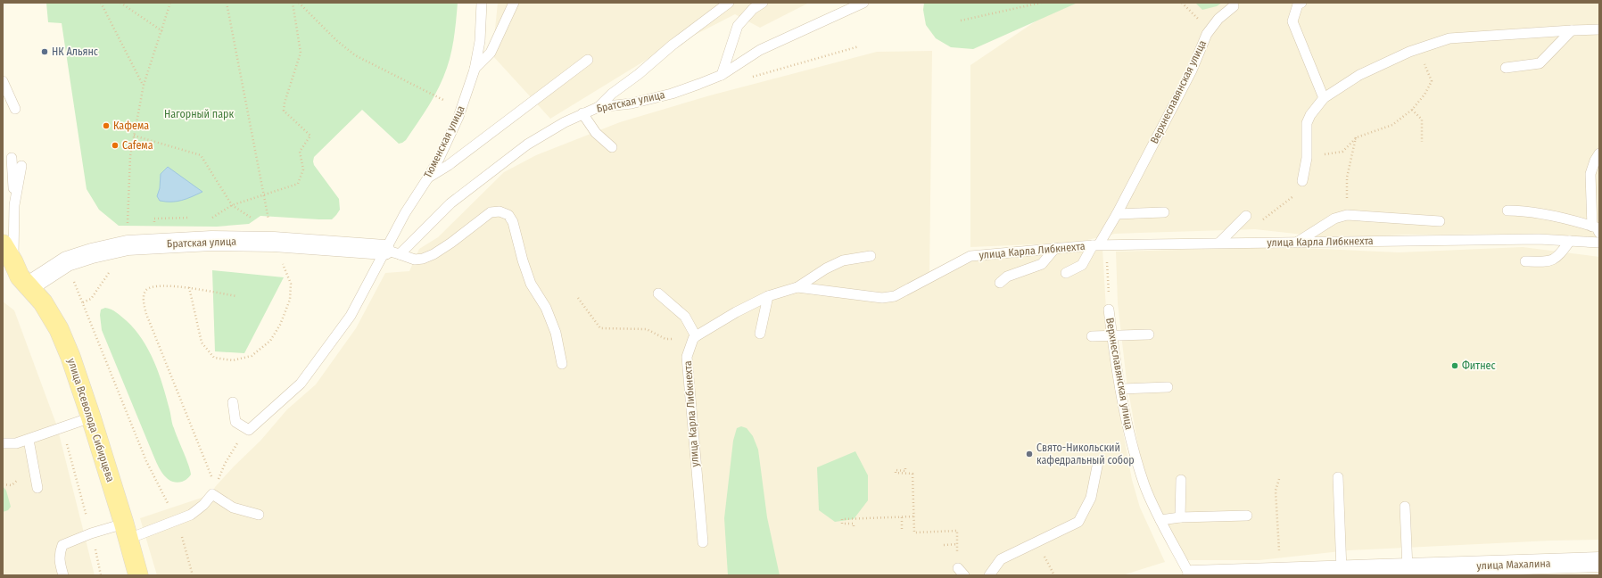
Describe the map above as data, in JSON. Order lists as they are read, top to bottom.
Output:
{
  "streets": {
    "main road": ["улица Всеволода Сибирцева"],
    "street": ["Братская улица", "улица Махалина"],
    "lane": ["Верхнеславянская улица", "Тюменская улица", "улица Карла Либкнехта"]
  },
  "crossings": [
    ["Верхнеславянская улица", "улица Карла Либкнехта"],
    ["Верхнеславянская улица", "улица Махалина"],
    ["Братская улица", "Тюменская улица"],
    ["Братская улица", "улица Всеволода Сибирцева"]
  ],
  "parks": ["Нагорный парк"],
  "places": [
    "НК Альянс",
    "Кафема",
    "Cafeма",
    "Фитнес",
    "Свято-Никольский кафедральный собор"
  ]
}
